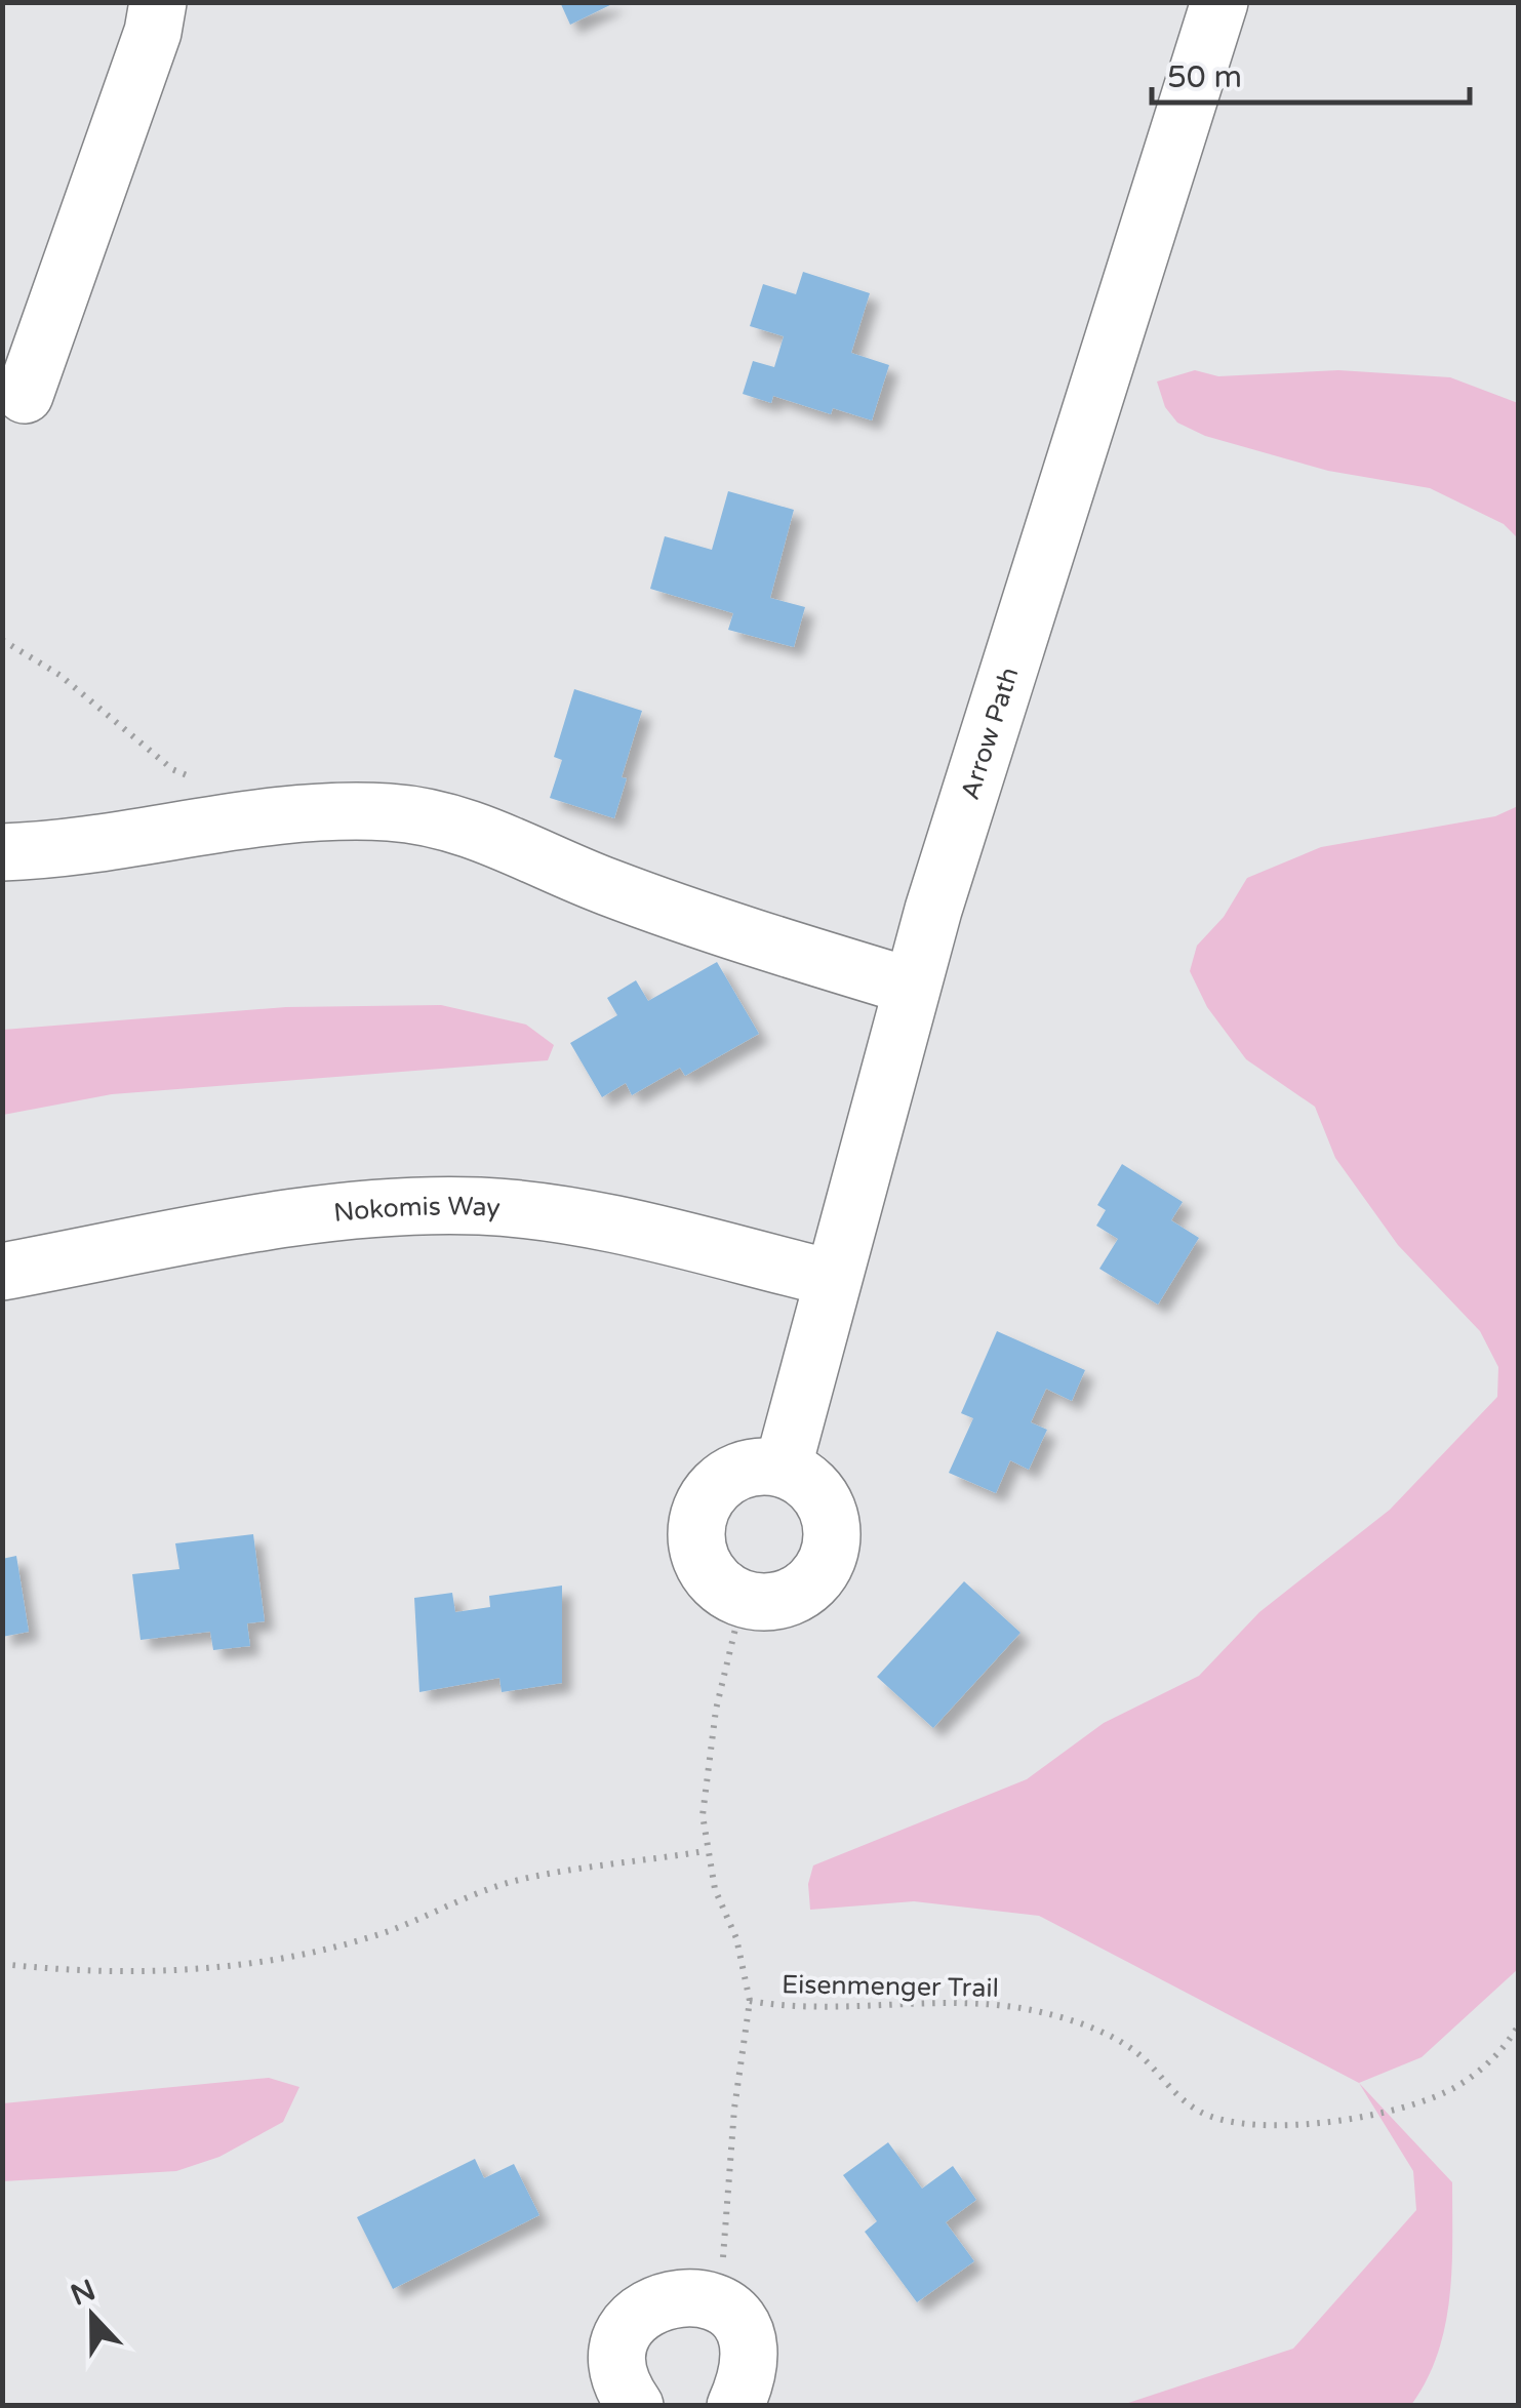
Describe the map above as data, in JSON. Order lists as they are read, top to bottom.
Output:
{
  "streets": {
    "street": ["Arrow Path", "Nokomis Way"],
    "path": ["Eisenmenger Trail"]
  },
  "crossings": [
    ["Arrow Path", "Nokomis Way"]
  ],
  "scale_bar": "50 m",
  "north": "top"
}
